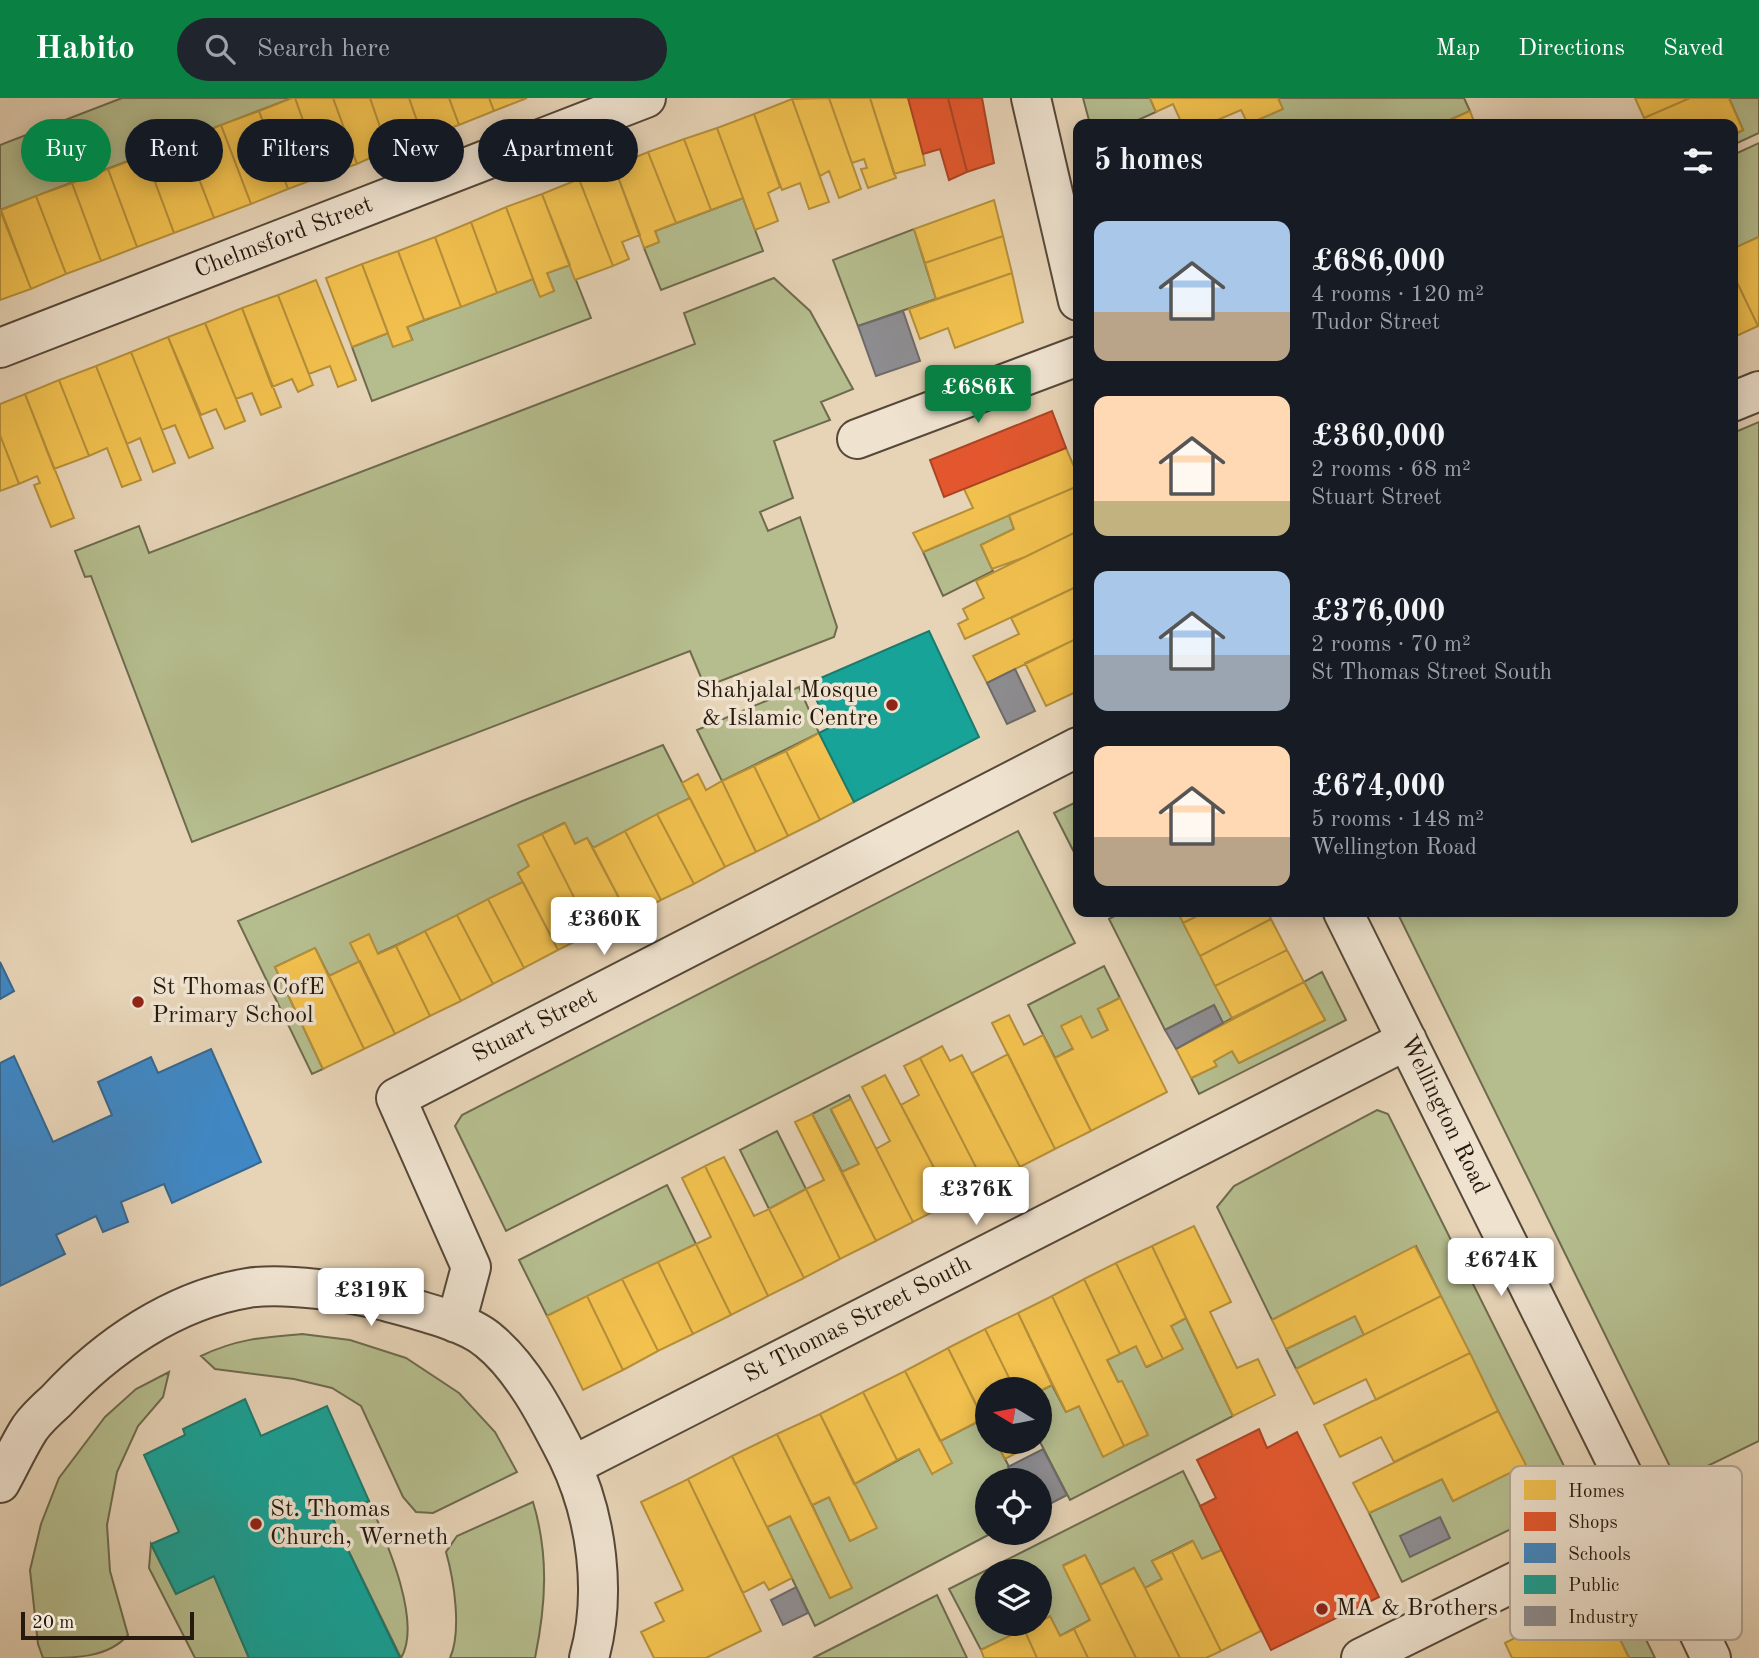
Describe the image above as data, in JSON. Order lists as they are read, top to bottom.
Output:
{
  "streets": {
    "street": [
      "Chelmsford Street",
      "Stuart Street",
      "Wellington Road",
      "St Thomas Street South"
    ]
  },
  "crossings": [
    ["Wellington Road", "St Thomas Street South"]
  ],
  "places": [
    "Shahjalal Mosque & Islamic Centre",
    "St Thomas CofE Primary School",
    "St. Thomas Church, Werneth",
    "MA & Brothers"
  ],
  "legend": [
    "Homes",
    "Shops",
    "Schools",
    "Public",
    "Industry"
  ],
  "scale_bar": "20 m",
  "north": "left",
  "page": {
    "header": "Habito",
    "search": "Search here",
    "nav": ["Map", "Directions", "Saved"],
    "chip": [
      "Buy",
      "Rent",
      "Filters",
      "New",
      "Apartment"
    ],
    "heading": "5 homes",
    "list": [
      {
        "name": "£686,000",
        "note": "4 rooms · 120 m² · Tudor Street"
      },
      {
        "name": "£360,000",
        "note": "2 rooms · 68 m² · Stuart Street"
      },
      {
        "name": "£376,000",
        "note": "2 rooms · 70 m² · St Thomas Street South"
      },
      {
        "name": "£674,000",
        "note": "5 rooms · 148 m² · Wellington Road"
      }
    ],
    "price": [
      "£686K",
      "£360K",
      "£376K",
      "£674K",
      "£319K"
    ],
    "scale": "20 m"
  }
}
